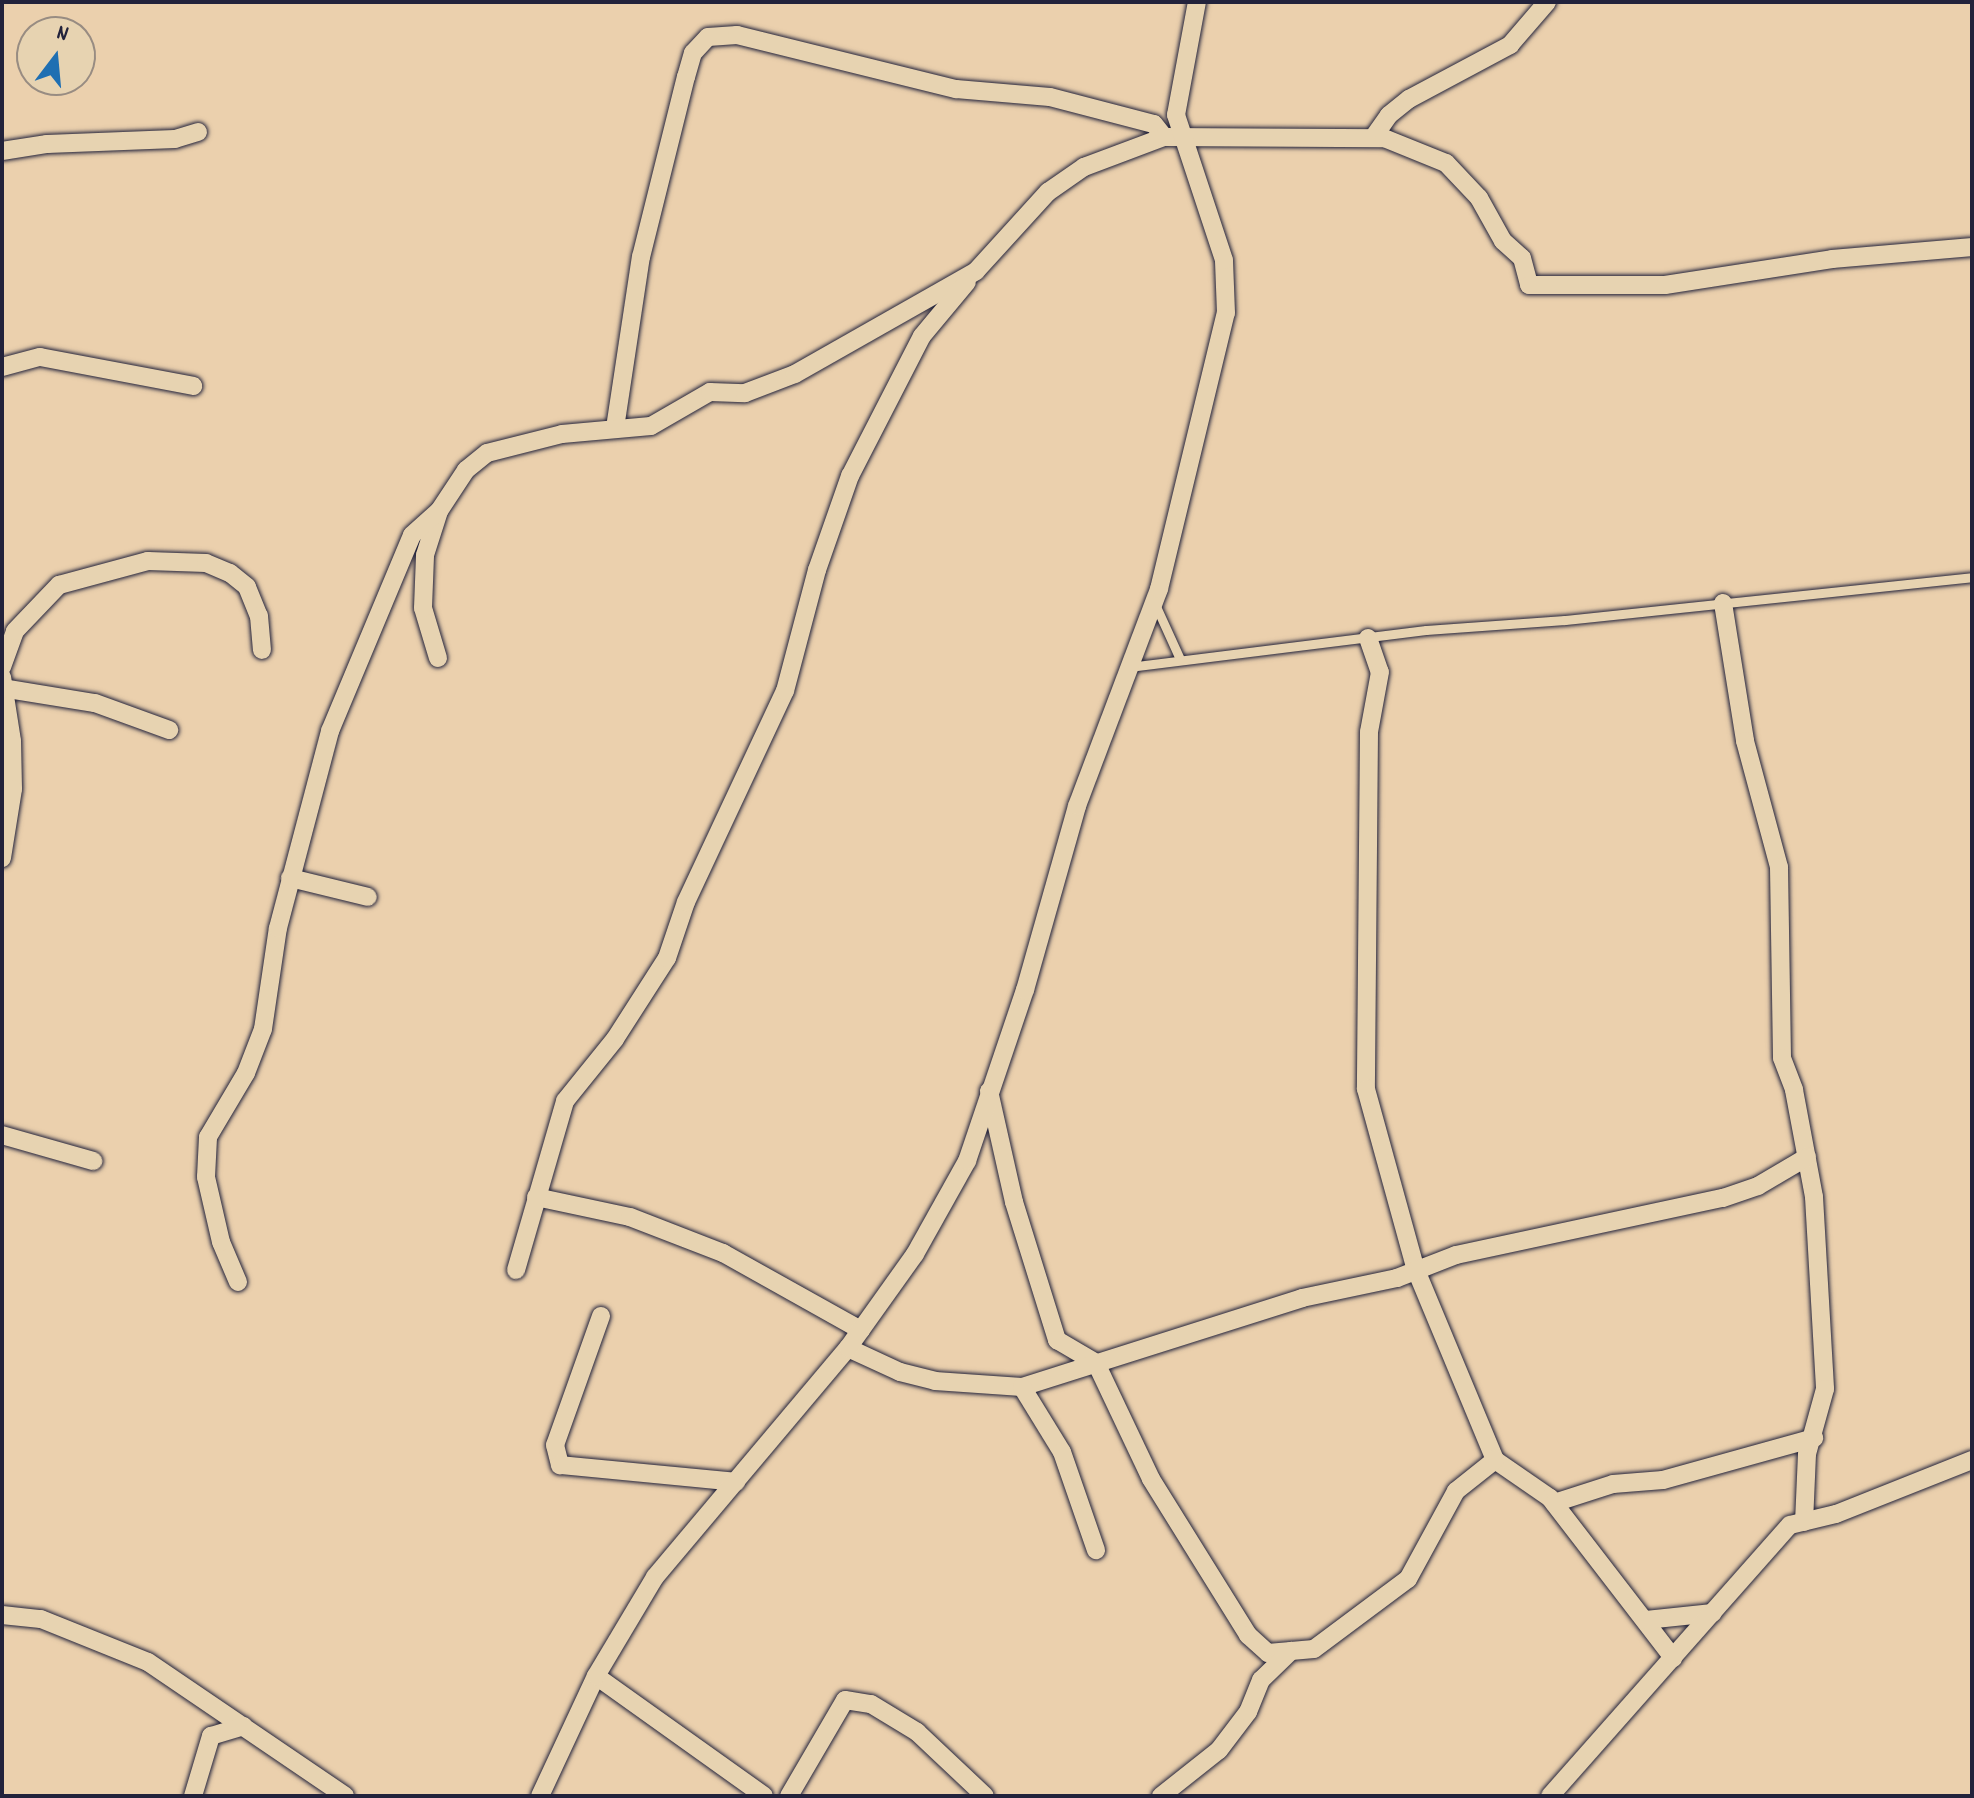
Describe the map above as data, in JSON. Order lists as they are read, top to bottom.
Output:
{
  "north": "top"
}
